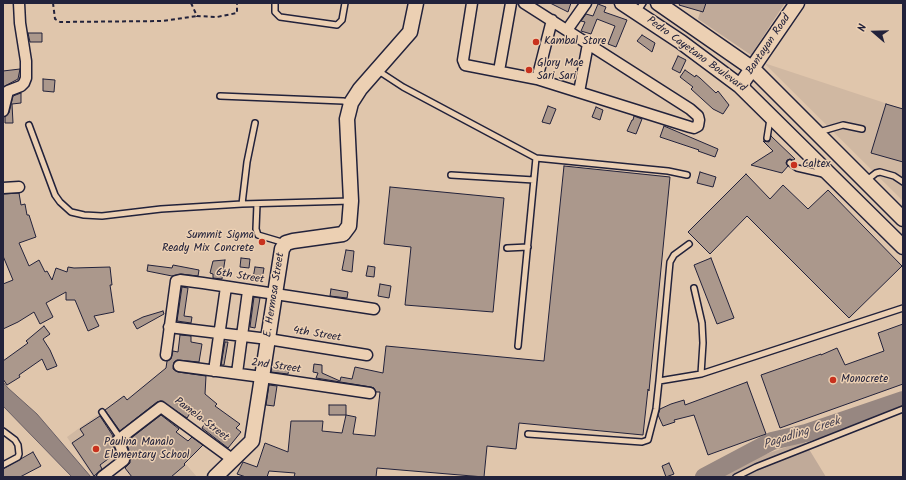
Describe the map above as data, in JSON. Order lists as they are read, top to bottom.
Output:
{
  "streets": {
    "main road": ["Bantayan Road", "Pedro Cayetano Boulevard", "E. Hermosa Street"],
    "street": [
      "6th Street",
      "4th Street",
      "2nd Street",
      "Pamela Street"
    ]
  },
  "crossings": [
    ["Bantayan Road", "Pedro Cayetano Boulevard"],
    ["6th Street", "E. Hermosa Street"],
    ["6th Street", "4th Street"],
    ["E. Hermosa Street", "4th Street"],
    ["E. Hermosa Street", "2nd Street"],
    ["E. Hermosa Street", "Pamela Street"]
  ],
  "water": ["Pagadling Creek"],
  "places": [
    "Kambal Store",
    "Glory Mae Sari Sari",
    "Caltex",
    "Summit Sigma Ready Mix Concrete",
    "Monocrete",
    "Paulina Manalo Elementary School"
  ],
  "north": "left"
}
